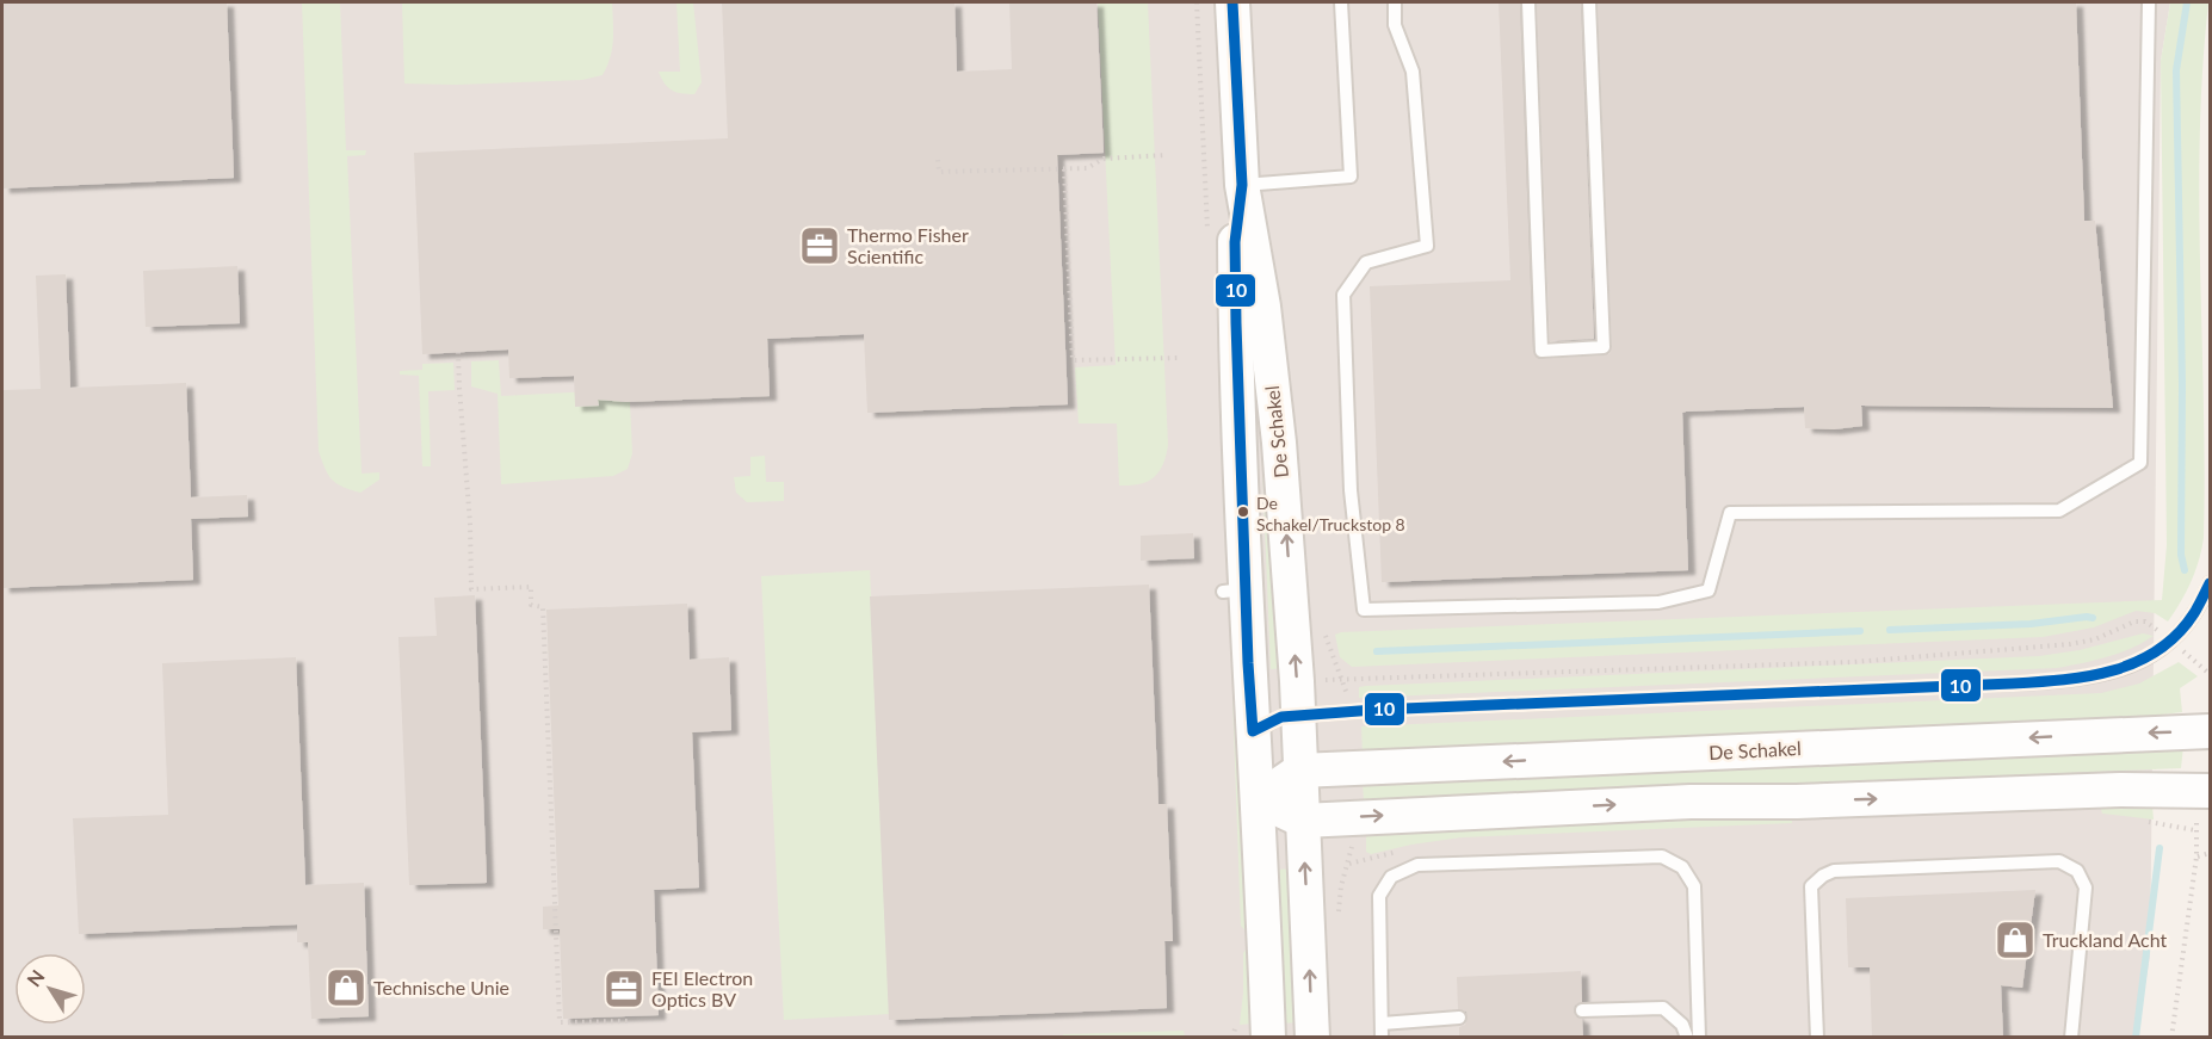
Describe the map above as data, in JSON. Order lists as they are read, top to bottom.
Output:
{
  "streets": {
    "street": ["De Schakel"]
  },
  "places": {
    "office": ["Thermo Fisher Scientific", "FEI Electron Optics BV"],
    "other": ["De Schakel/Truckstop 8"],
    "shop": ["Truckland Acht", "Technische Unie"]
  },
  "lines": ["transit line 10"],
  "north": "top left"
}
